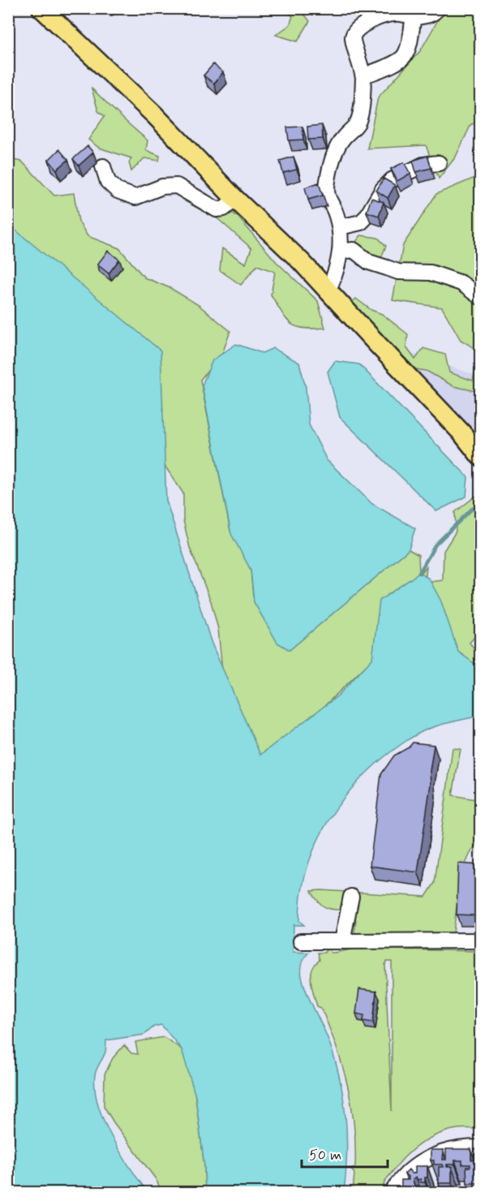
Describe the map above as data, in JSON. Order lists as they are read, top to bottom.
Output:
{
  "scale_bar": "50 m"
}
